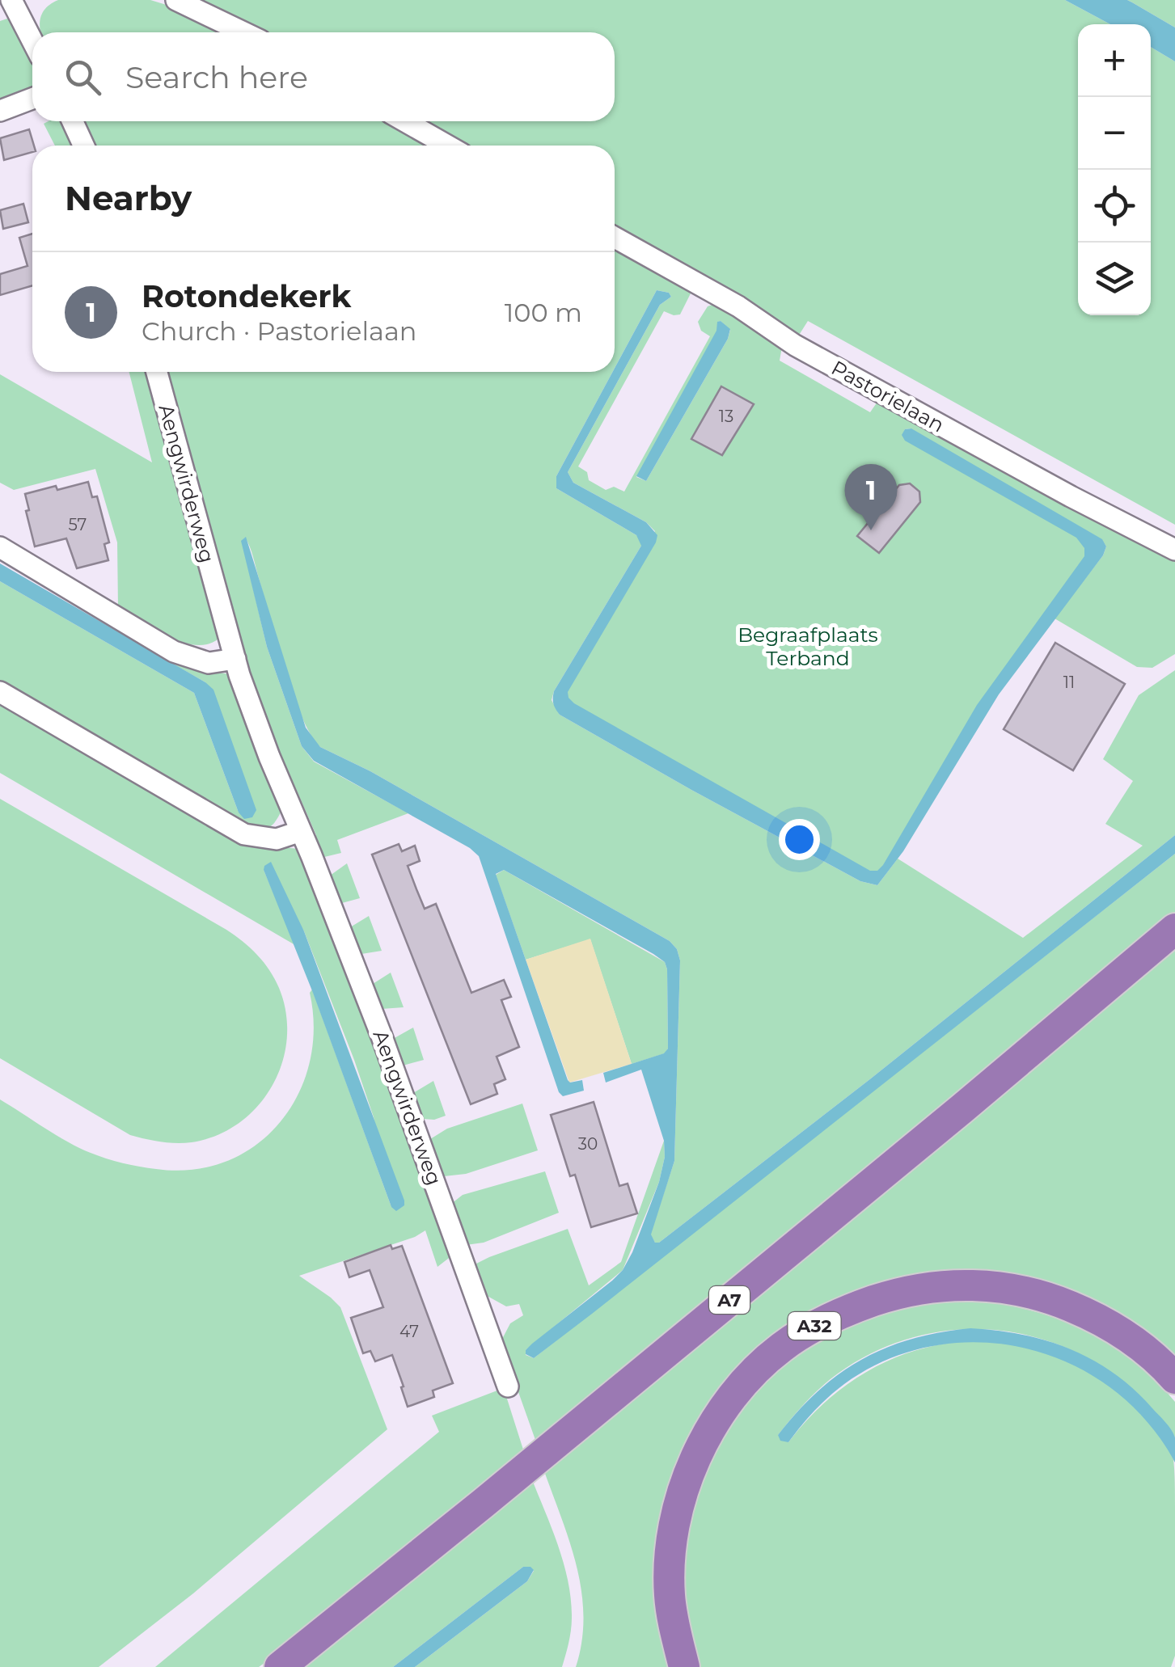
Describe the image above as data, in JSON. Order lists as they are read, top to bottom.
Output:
{
  "streets": {
    "highway": ["A7", "A32"],
    "street": ["Pastorielaan", "Aengwirderweg"]
  },
  "parks": ["Begraafplaats Terband"],
  "house_numbers": [
    "13",
    "57",
    "11",
    "30",
    "47"
  ],
  "page": {
    "map_buttons": ["+", "−"],
    "search": "Search here",
    "heading": "Nearby",
    "list": [
      {
        "mark": "1",
        "name": "Rotondekerk",
        "note": "Church · Pastorielaan",
        "value": "100 m"
      }
    ],
    "pins": "1"
  }
}
